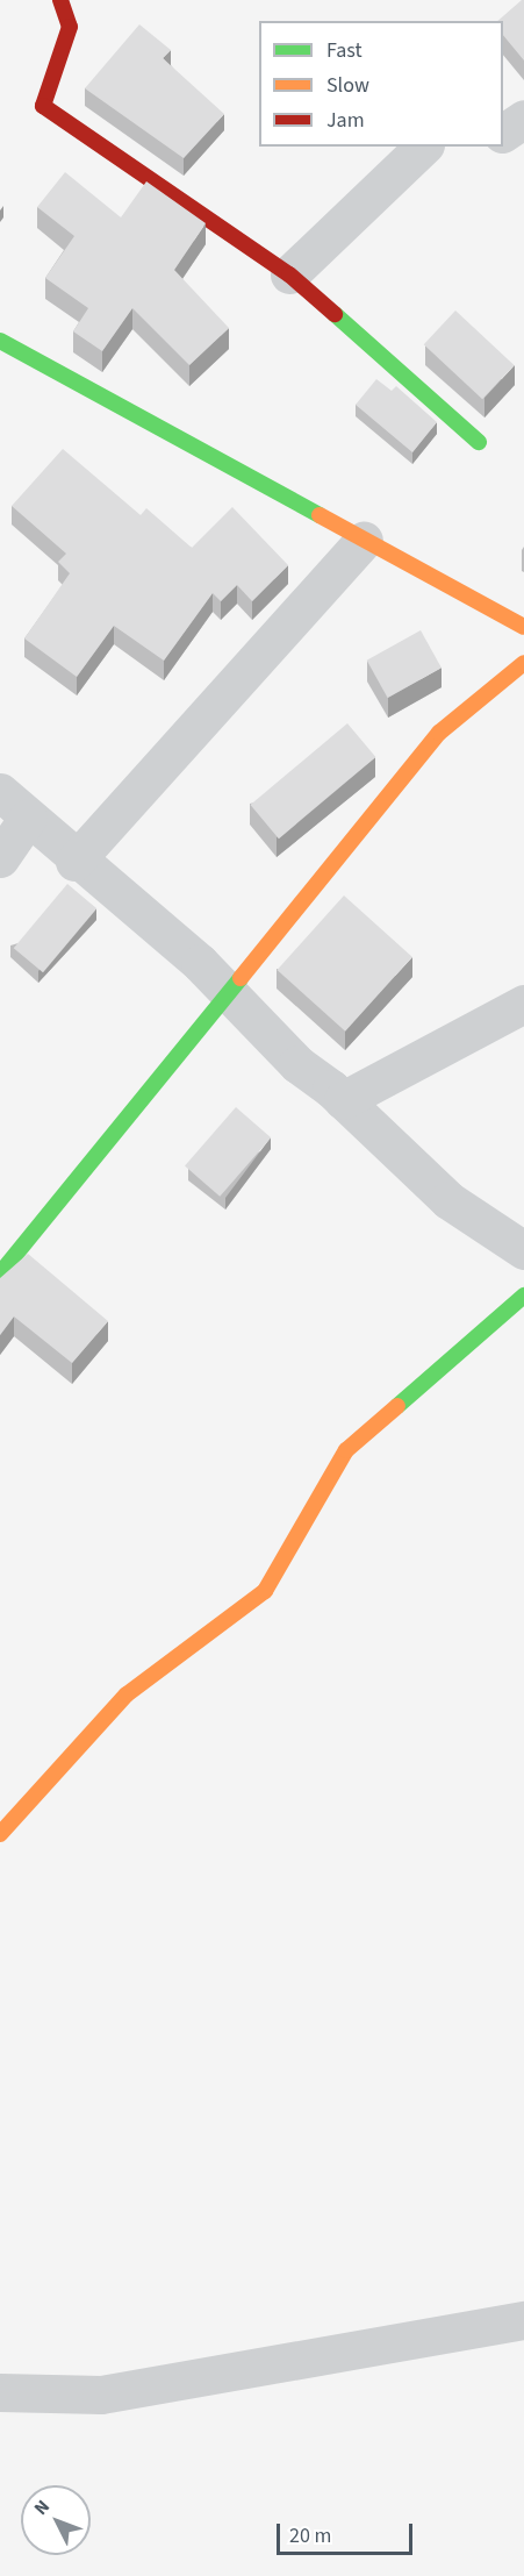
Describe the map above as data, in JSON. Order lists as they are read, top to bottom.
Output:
{
  "legend": ["Fast", "Slow", "Jam"],
  "scale_bar": "20 m",
  "north": "top left"
}
